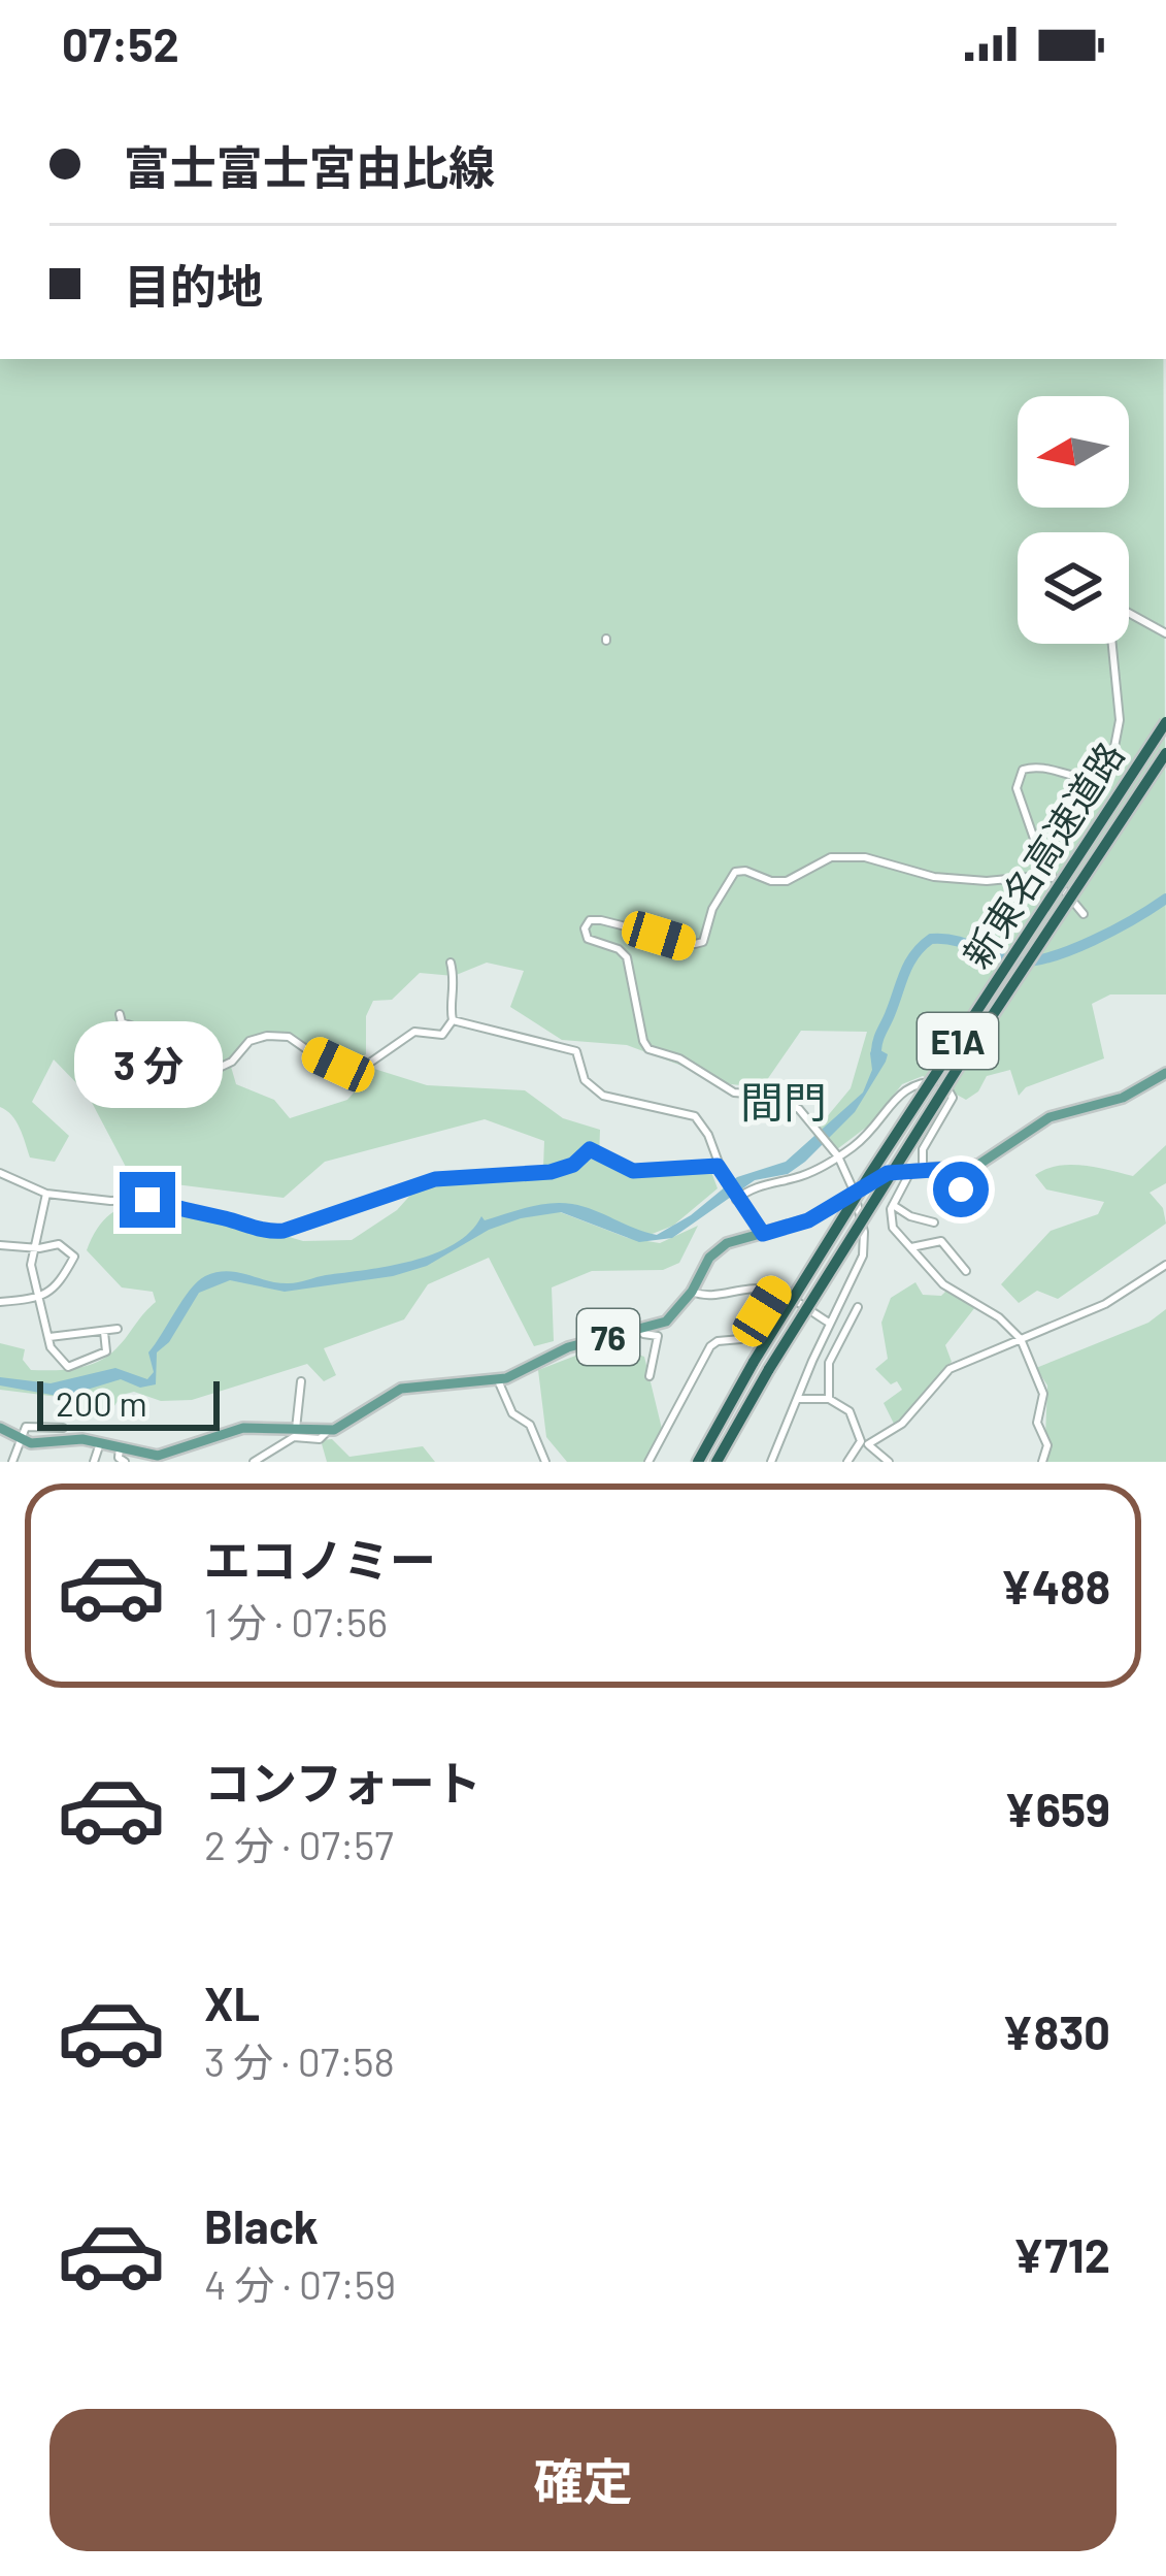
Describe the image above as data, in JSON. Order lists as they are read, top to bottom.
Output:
{
  "streets": {
    "highway": ["新東名高速道路", "E1A"],
    "main road": ["76"]
  },
  "districts": ["間門"],
  "scale_bar": "200 m",
  "north": "left",
  "page": {
    "status": "07:52",
    "banner": ["富士富士宮由比線", "目的地"],
    "bubble": "3 分",
    "scale": "200 m",
    "list": [
      {
        "name": "エコノミー",
        "note": "1 分 · 07:56",
        "value": "¥488"
      },
      {
        "name": "コンフォート",
        "note": "2 分 · 07:57",
        "value": "¥659"
      },
      {
        "name": "XL",
        "note": "3 分 · 07:58",
        "value": "¥830"
      },
      {
        "name": "Black",
        "note": "4 分 · 07:59",
        "value": "¥712"
      }
    ],
    "buttons": "確定"
  }
}
